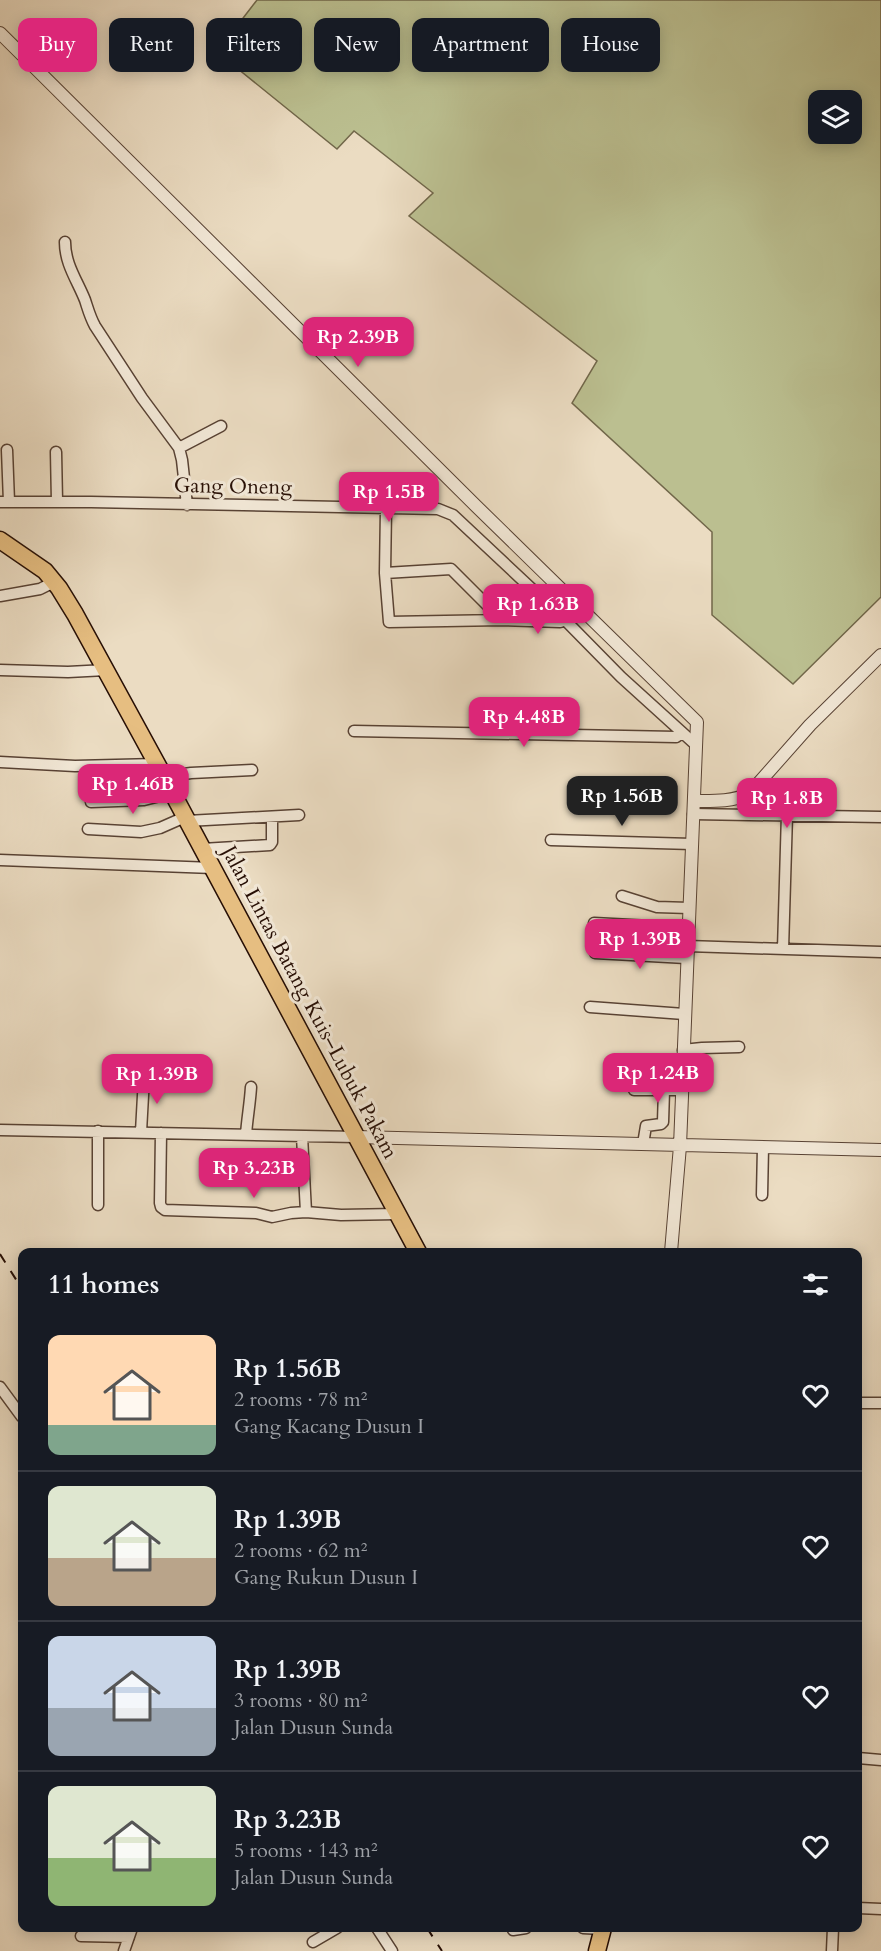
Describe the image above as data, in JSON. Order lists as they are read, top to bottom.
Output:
{
  "streets": {
    "highway": ["Jalan Lintas Batang Kuis–Lubuk Pakam"],
    "street": ["Gang Oneng"]
  },
  "page": {
    "chip": [
      "Buy",
      "Rent",
      "Filters",
      "New",
      "Apartment",
      "House"
    ],
    "price": [
      "Rp 2.39B",
      "Rp 1.5B",
      "Rp 1.63B",
      "Rp 4.48B",
      "Rp 1.46B",
      "Rp 1.56B",
      "Rp 1.8B",
      "Rp 1.39B",
      "Rp 1.24B",
      "Rp 1.39B",
      "Rp 3.23B"
    ],
    "heading": "11 homes",
    "list": [
      {
        "name": "Rp 1.56B",
        "note": "2 rooms · 78 m² · Gang Kacang Dusun I"
      },
      {
        "name": "Rp 1.39B",
        "note": "2 rooms · 62 m² · Gang Rukun Dusun I"
      },
      {
        "name": "Rp 1.39B",
        "note": "3 rooms · 80 m² · Jalan Dusun Sunda"
      },
      {
        "name": "Rp 3.23B",
        "note": "5 rooms · 143 m² · Jalan Dusun Sunda"
      }
    ]
  }
}
